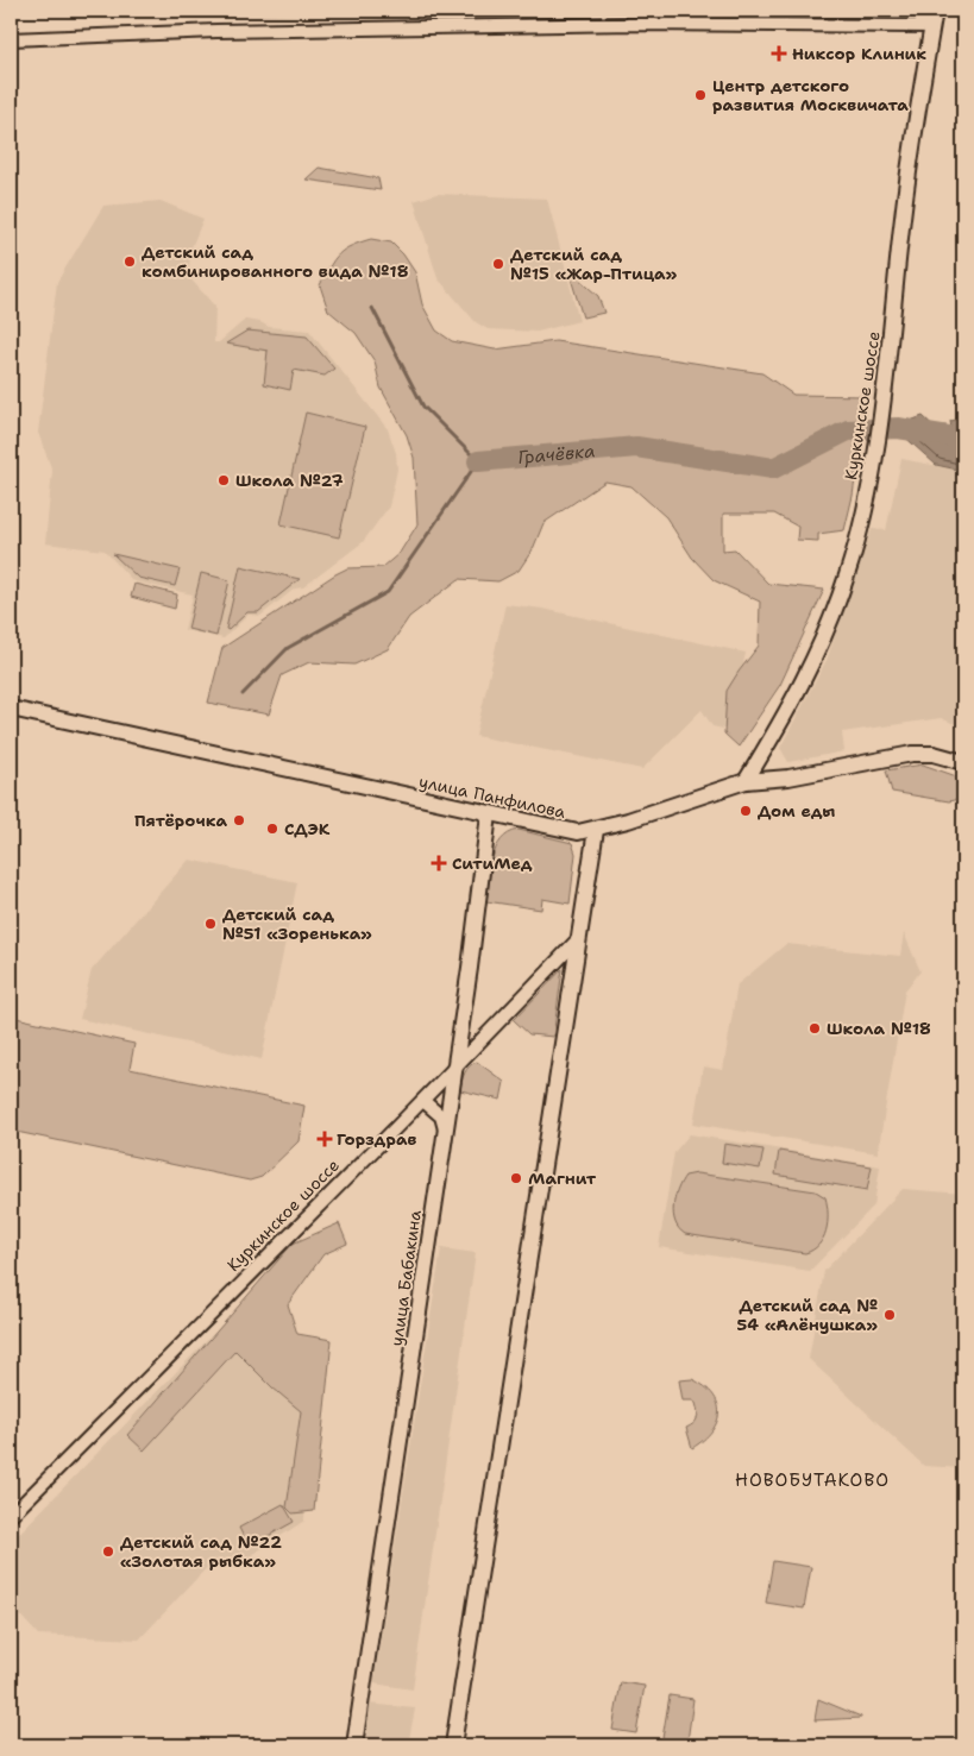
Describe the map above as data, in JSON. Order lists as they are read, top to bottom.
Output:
{
  "streets": {
    "street": ["Куркинское шоссе", "улица Панфилова", "улица Бабакина"]
  },
  "crossings": [
    ["Куркинское шоссе", "улица Панфилова"],
    ["Куркинское шоссе", "улица Бабакина"],
    ["улица Панфилова", "улица Бабакина"]
  ],
  "districts": ["НОВОБУТАКОВО"],
  "water": ["Грачёвка"],
  "places": {
    "health": ["Никсор Клиник", "СитиМед", "Горздрав"],
    "other": [
      "Центр детского развития Москвичата",
      "Детский сад комбинированного вида №18",
      "Детский сад №15 «Жар-Птица»",
      "Школа №27",
      "Дом еды",
      "Пятёрочка",
      "СДЭК",
      "Детский сад №51 «Зоренька»",
      "Школа №18",
      "Магнит",
      "Детский сад № 54 «Алёнушка»",
      "Детский сад №22 «Золотая рыбка»"
    ]
  }
}
